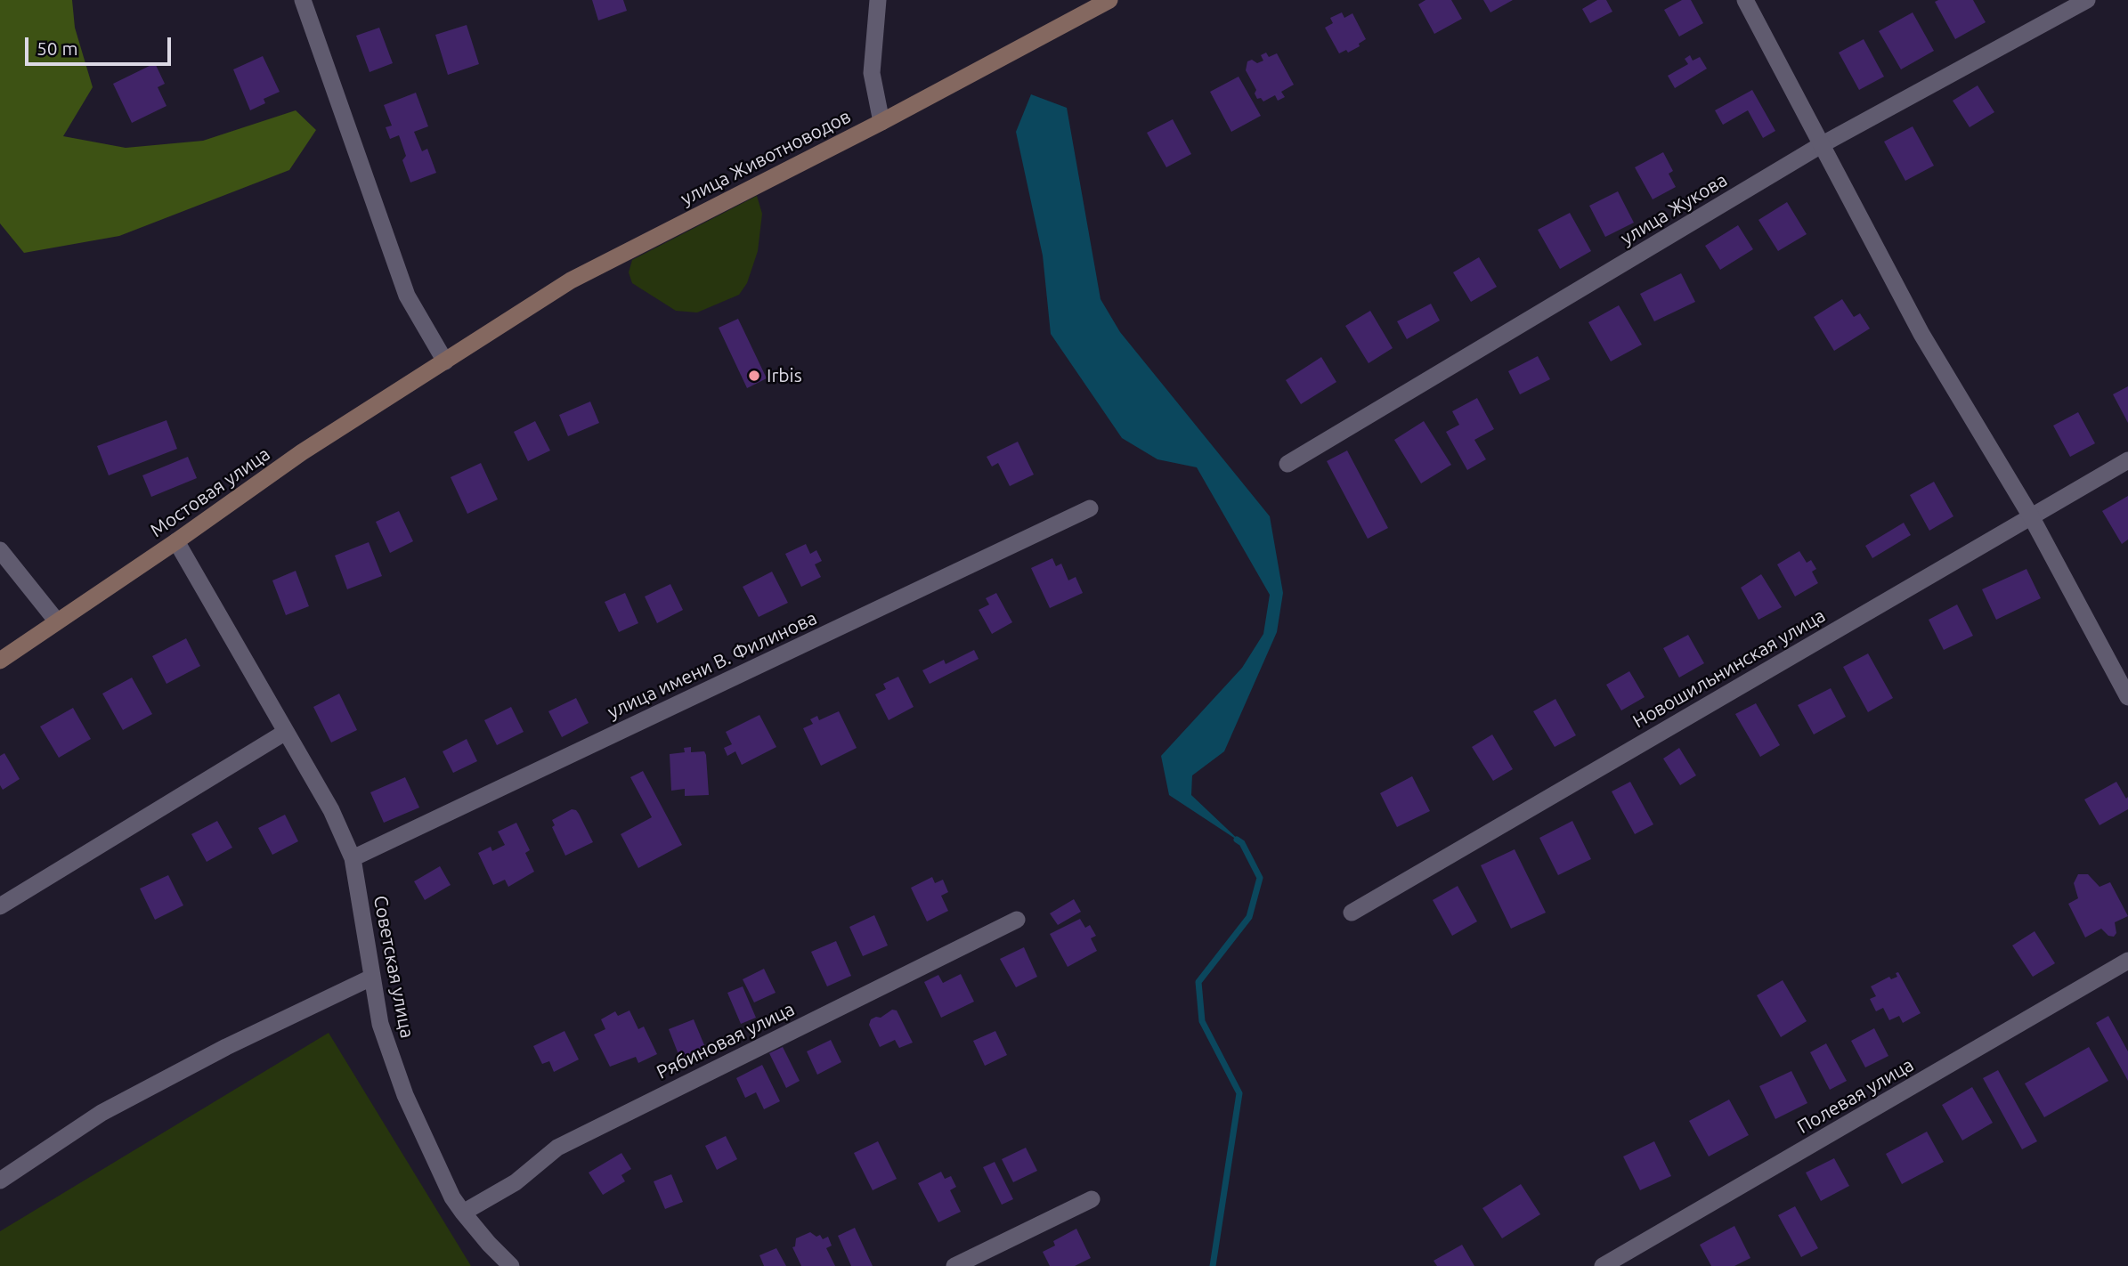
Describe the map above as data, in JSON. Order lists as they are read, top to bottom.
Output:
{
  "streets": {
    "main road": ["улица Животноводов", "Мостовая улица"],
    "street": [
      "улица Жукова",
      "улица имени В. Филинова",
      "Новошильнинская улица",
      "Советская улица",
      "Рябиновая улица",
      "Полевая улица"
    ]
  },
  "crossings": [
    ["улица Животноводов", "Мостовая улица"],
    ["Мостовая улица", "Советская улица"],
    ["улица имени В. Филинова", "Советская улица"],
    ["Советская улица", "Рябиновая улица"]
  ],
  "places": ["Irbis"],
  "scale_bar": "50 m"
}
